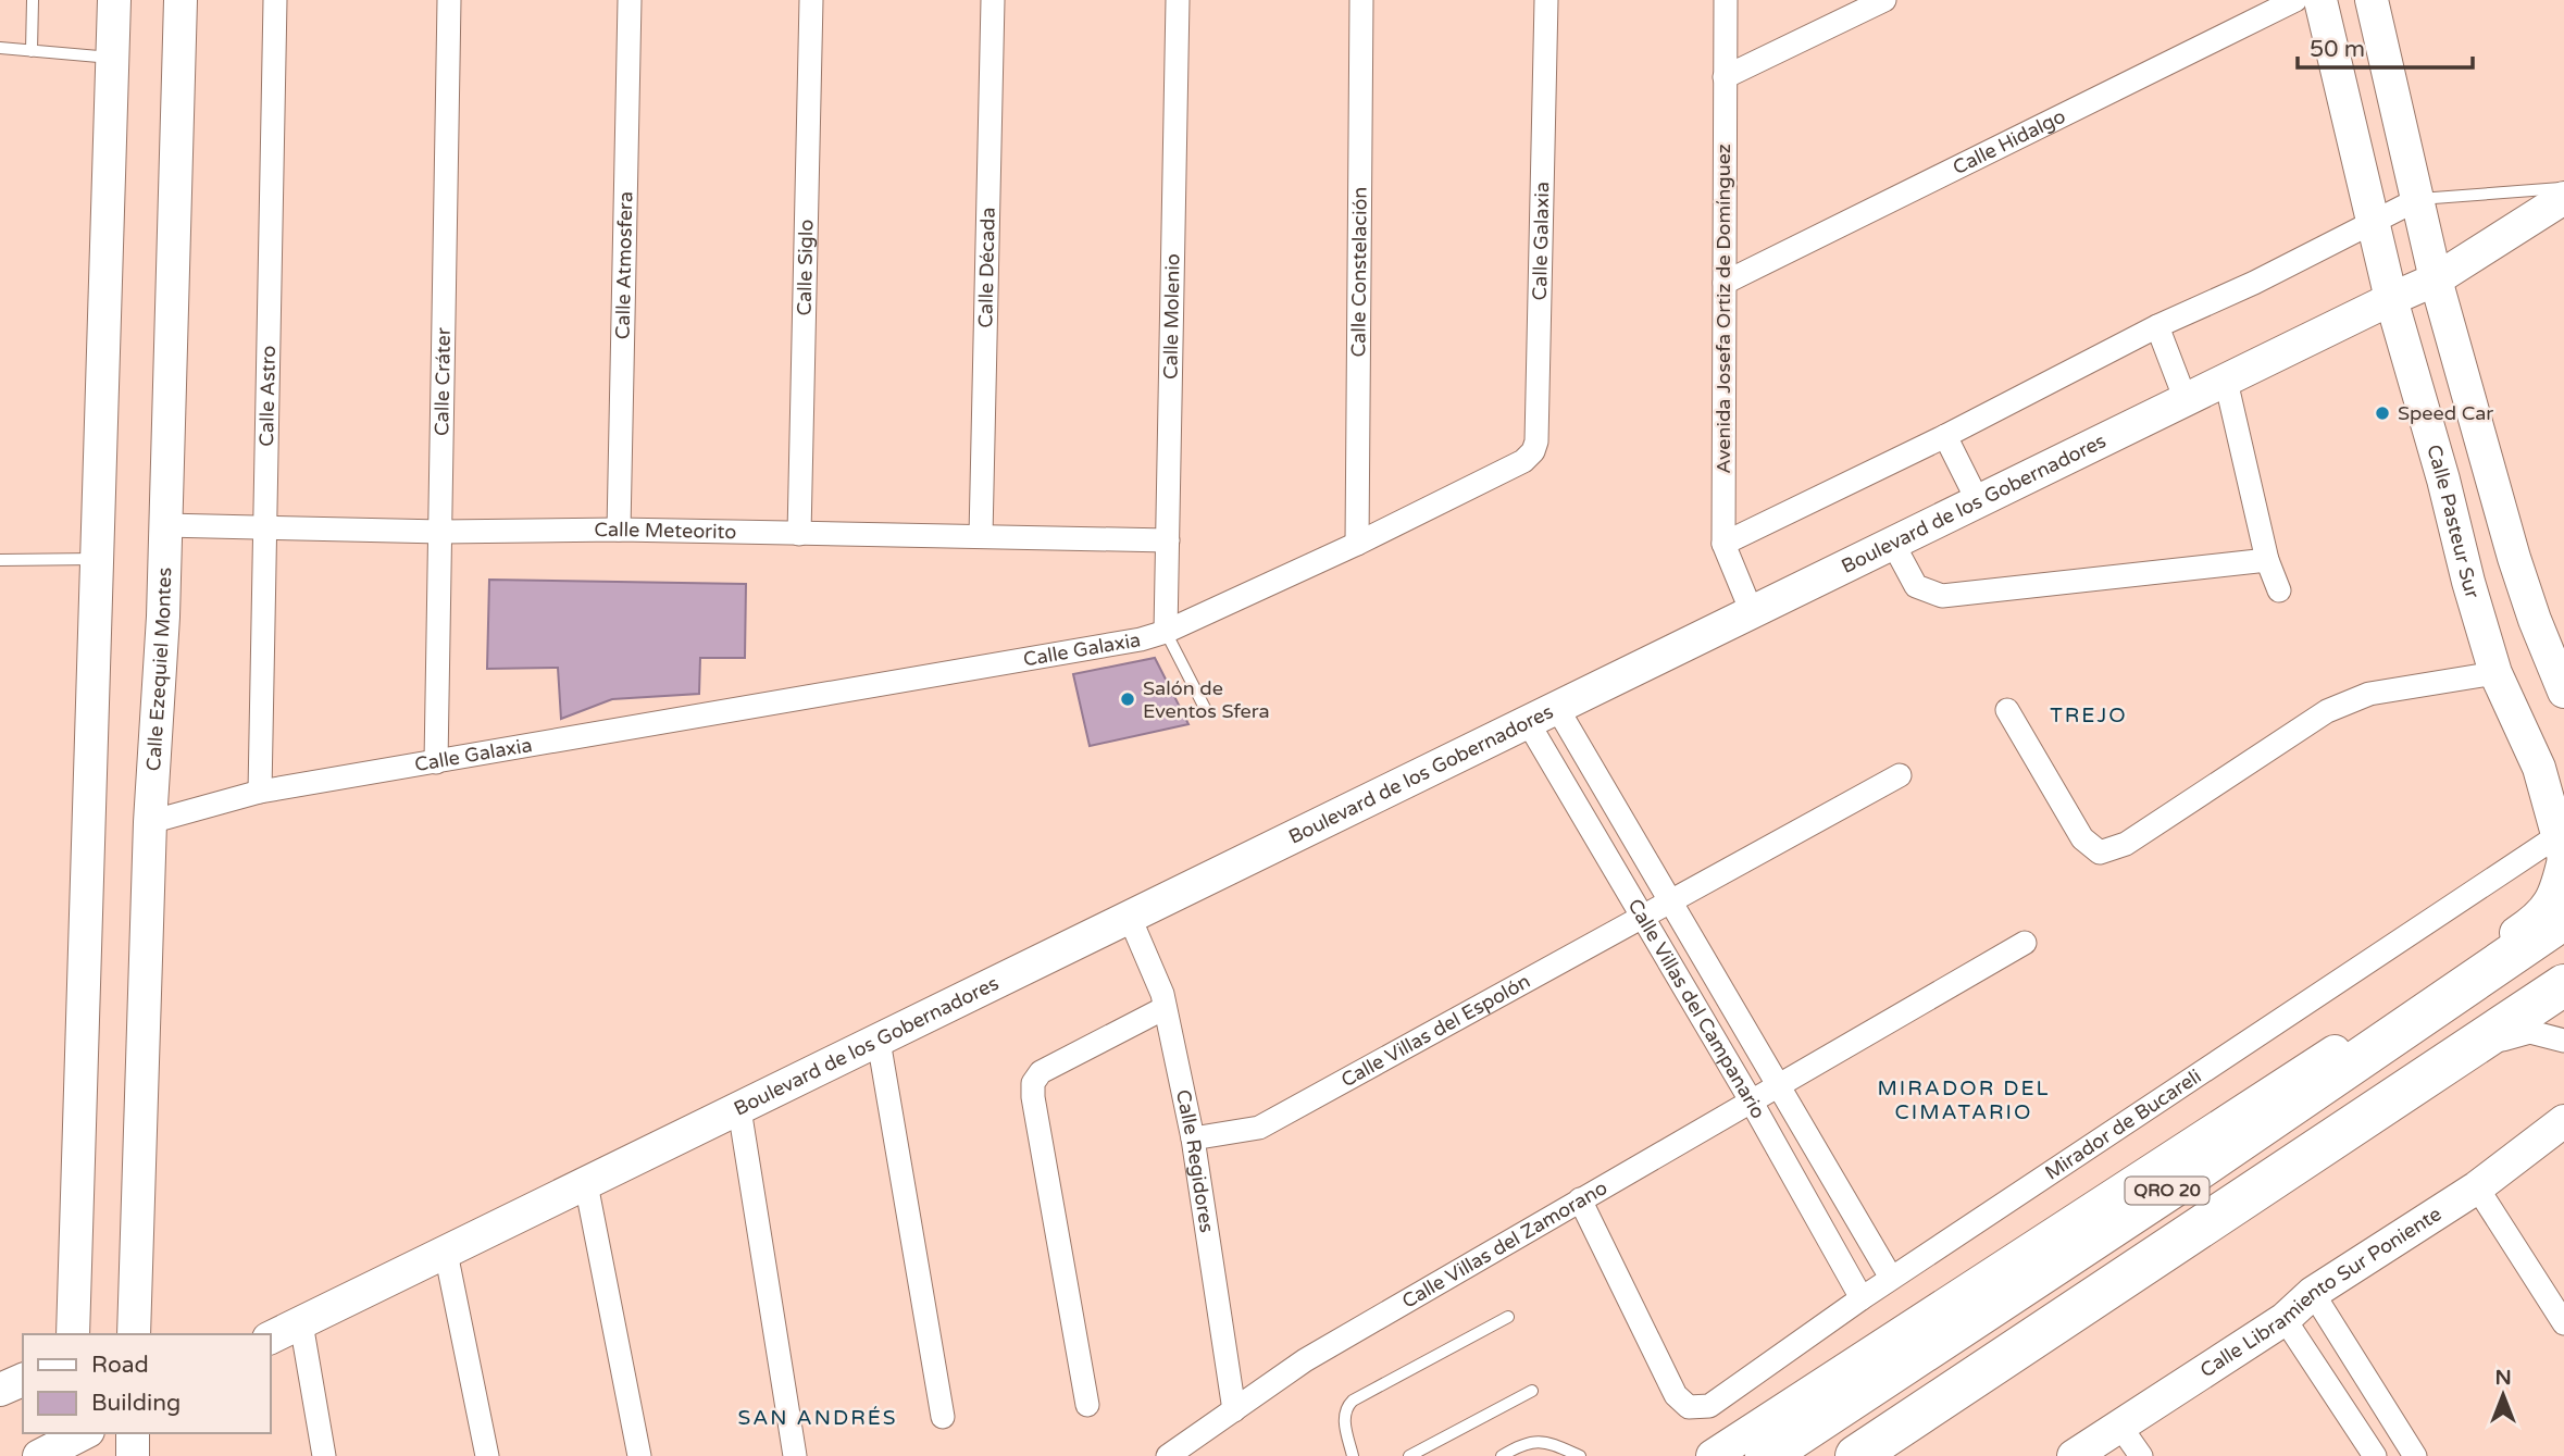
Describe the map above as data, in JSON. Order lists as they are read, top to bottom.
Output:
{
  "streets": {
    "highway": ["QRO 20"],
    "main road": [
      "Boulevard de los Gobernadores",
      "Calle Pasteur Sur",
      "Calle Ezequiel Montes",
      "Calle Libramiento Sur Poniente"
    ],
    "street": [
      "Calle Hidalgo",
      "Calle Galaxia",
      "Calle Atmosfera",
      "Calle Siglo",
      "Calle Década",
      "Calle Constelación",
      "Avenida Josefa Ortiz de Domínguez",
      "Calle Molenio",
      "Calle Cráter",
      "Calle Astro",
      "Calle Meteorito",
      "Calle Villas del Campanario",
      "Calle Villas del Espolón",
      "Mirador de Bucareli",
      "Calle Regidores",
      "Calle Villas del Zamorano"
    ]
  },
  "crossings": [
    ["Calle Hidalgo", "Avenida Josefa Ortiz de Domínguez"],
    ["Calle Galaxia", "Calle Constelación"],
    ["Calle Galaxia", "Calle Molenio"],
    ["Calle Galaxia", "Calle Cráter"],
    ["Calle Galaxia", "Calle Astro"],
    ["Calle Galaxia", "Calle Ezequiel Montes"],
    ["Calle Atmosfera", "Calle Meteorito"],
    ["Calle Siglo", "Calle Meteorito"],
    ["Calle Década", "Calle Meteorito"],
    ["Avenida Josefa Ortiz de Domínguez", "Boulevard de los Gobernadores"],
    ["Calle Molenio", "Calle Meteorito"],
    ["Calle Cráter", "Calle Meteorito"],
    ["Calle Astro", "Calle Meteorito"],
    ["Boulevard de los Gobernadores", "Calle Pasteur Sur"],
    ["Boulevard de los Gobernadores", "Calle Villas del Campanario"],
    ["Boulevard de los Gobernadores", "Calle Regidores"],
    ["Calle Pasteur Sur", "Mirador de Bucareli"],
    ["Calle Meteorito", "Calle Ezequiel Montes"],
    ["Calle Villas del Campanario", "Calle Villas del Espolón"],
    ["Calle Villas del Campanario", "Mirador de Bucareli"],
    ["Calle Villas del Campanario", "Calle Villas del Zamorano"],
    ["Calle Villas del Espolón", "Calle Regidores"],
    ["Mirador de Bucareli", "Calle Villas del Zamorano"],
    ["Calle Regidores", "Calle Villas del Zamorano"]
  ],
  "districts": ["TREJO", "MIRADOR DEL CIMATARIO", "SAN ANDRÉS"],
  "places": ["Speed Car", "Salón de Eventos Sfera"],
  "legend": ["Road", "Building"],
  "scale_bar": "50 m",
  "north": "top"
}
